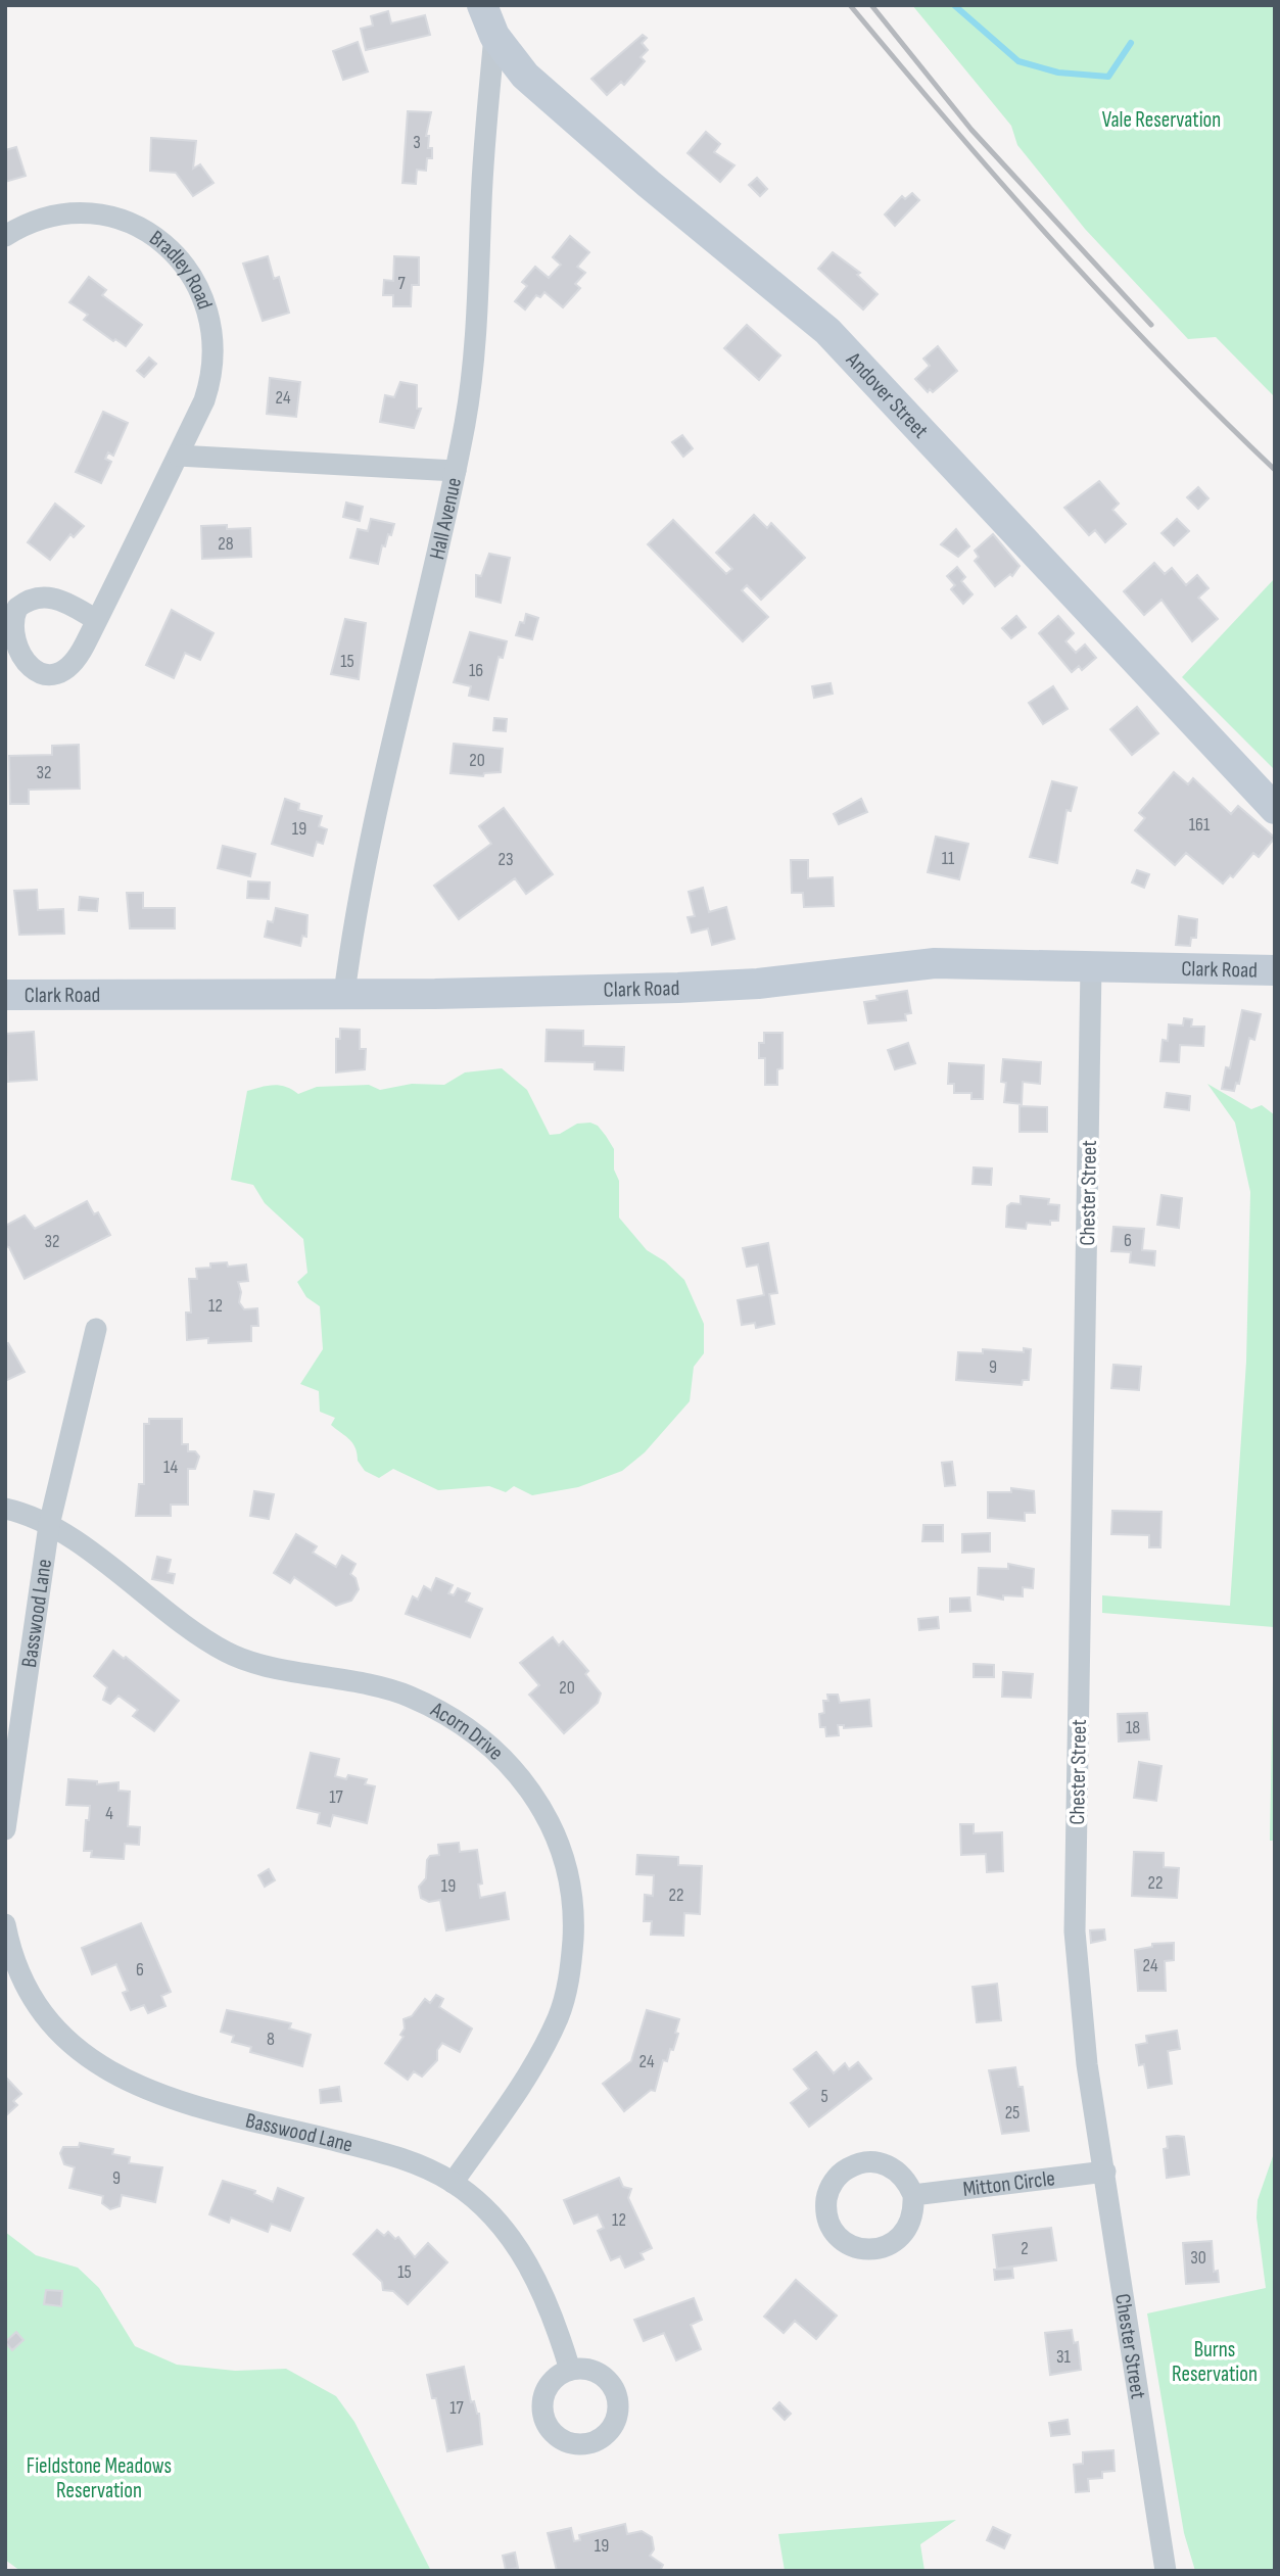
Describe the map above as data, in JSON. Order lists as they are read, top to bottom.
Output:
{
  "streets": {
    "main road": ["Andover Street", "Clark Road"],
    "street": [
      "Bradley Road",
      "Hall Avenue",
      "Chester Street",
      "Basswood Lane",
      "Acorn Drive",
      "Mitton Circle"
    ]
  },
  "crossings": [
    ["Andover Street", "Hall Avenue"],
    ["Hall Avenue", "Clark Road"],
    ["Clark Road", "Chester Street"],
    ["Chester Street", "Mitton Circle"],
    ["Basswood Lane", "Acorn Drive"]
  ],
  "parks": ["Vale Reservation", "Burns Reservation", "Fieldstone Meadows Reservation"],
  "house_numbers": [
    "3",
    "7",
    "24",
    "28",
    "15",
    "16",
    "20",
    "32",
    "161",
    "19",
    "11",
    "23",
    "6",
    "32",
    "12",
    "9",
    "14",
    "20",
    "18",
    "17",
    "4",
    "22",
    "19",
    "22",
    "24",
    "6",
    "8",
    "24",
    "5",
    "25",
    "9",
    "12",
    "2",
    "30",
    "15",
    "31",
    "17",
    "19"
  ]
}
